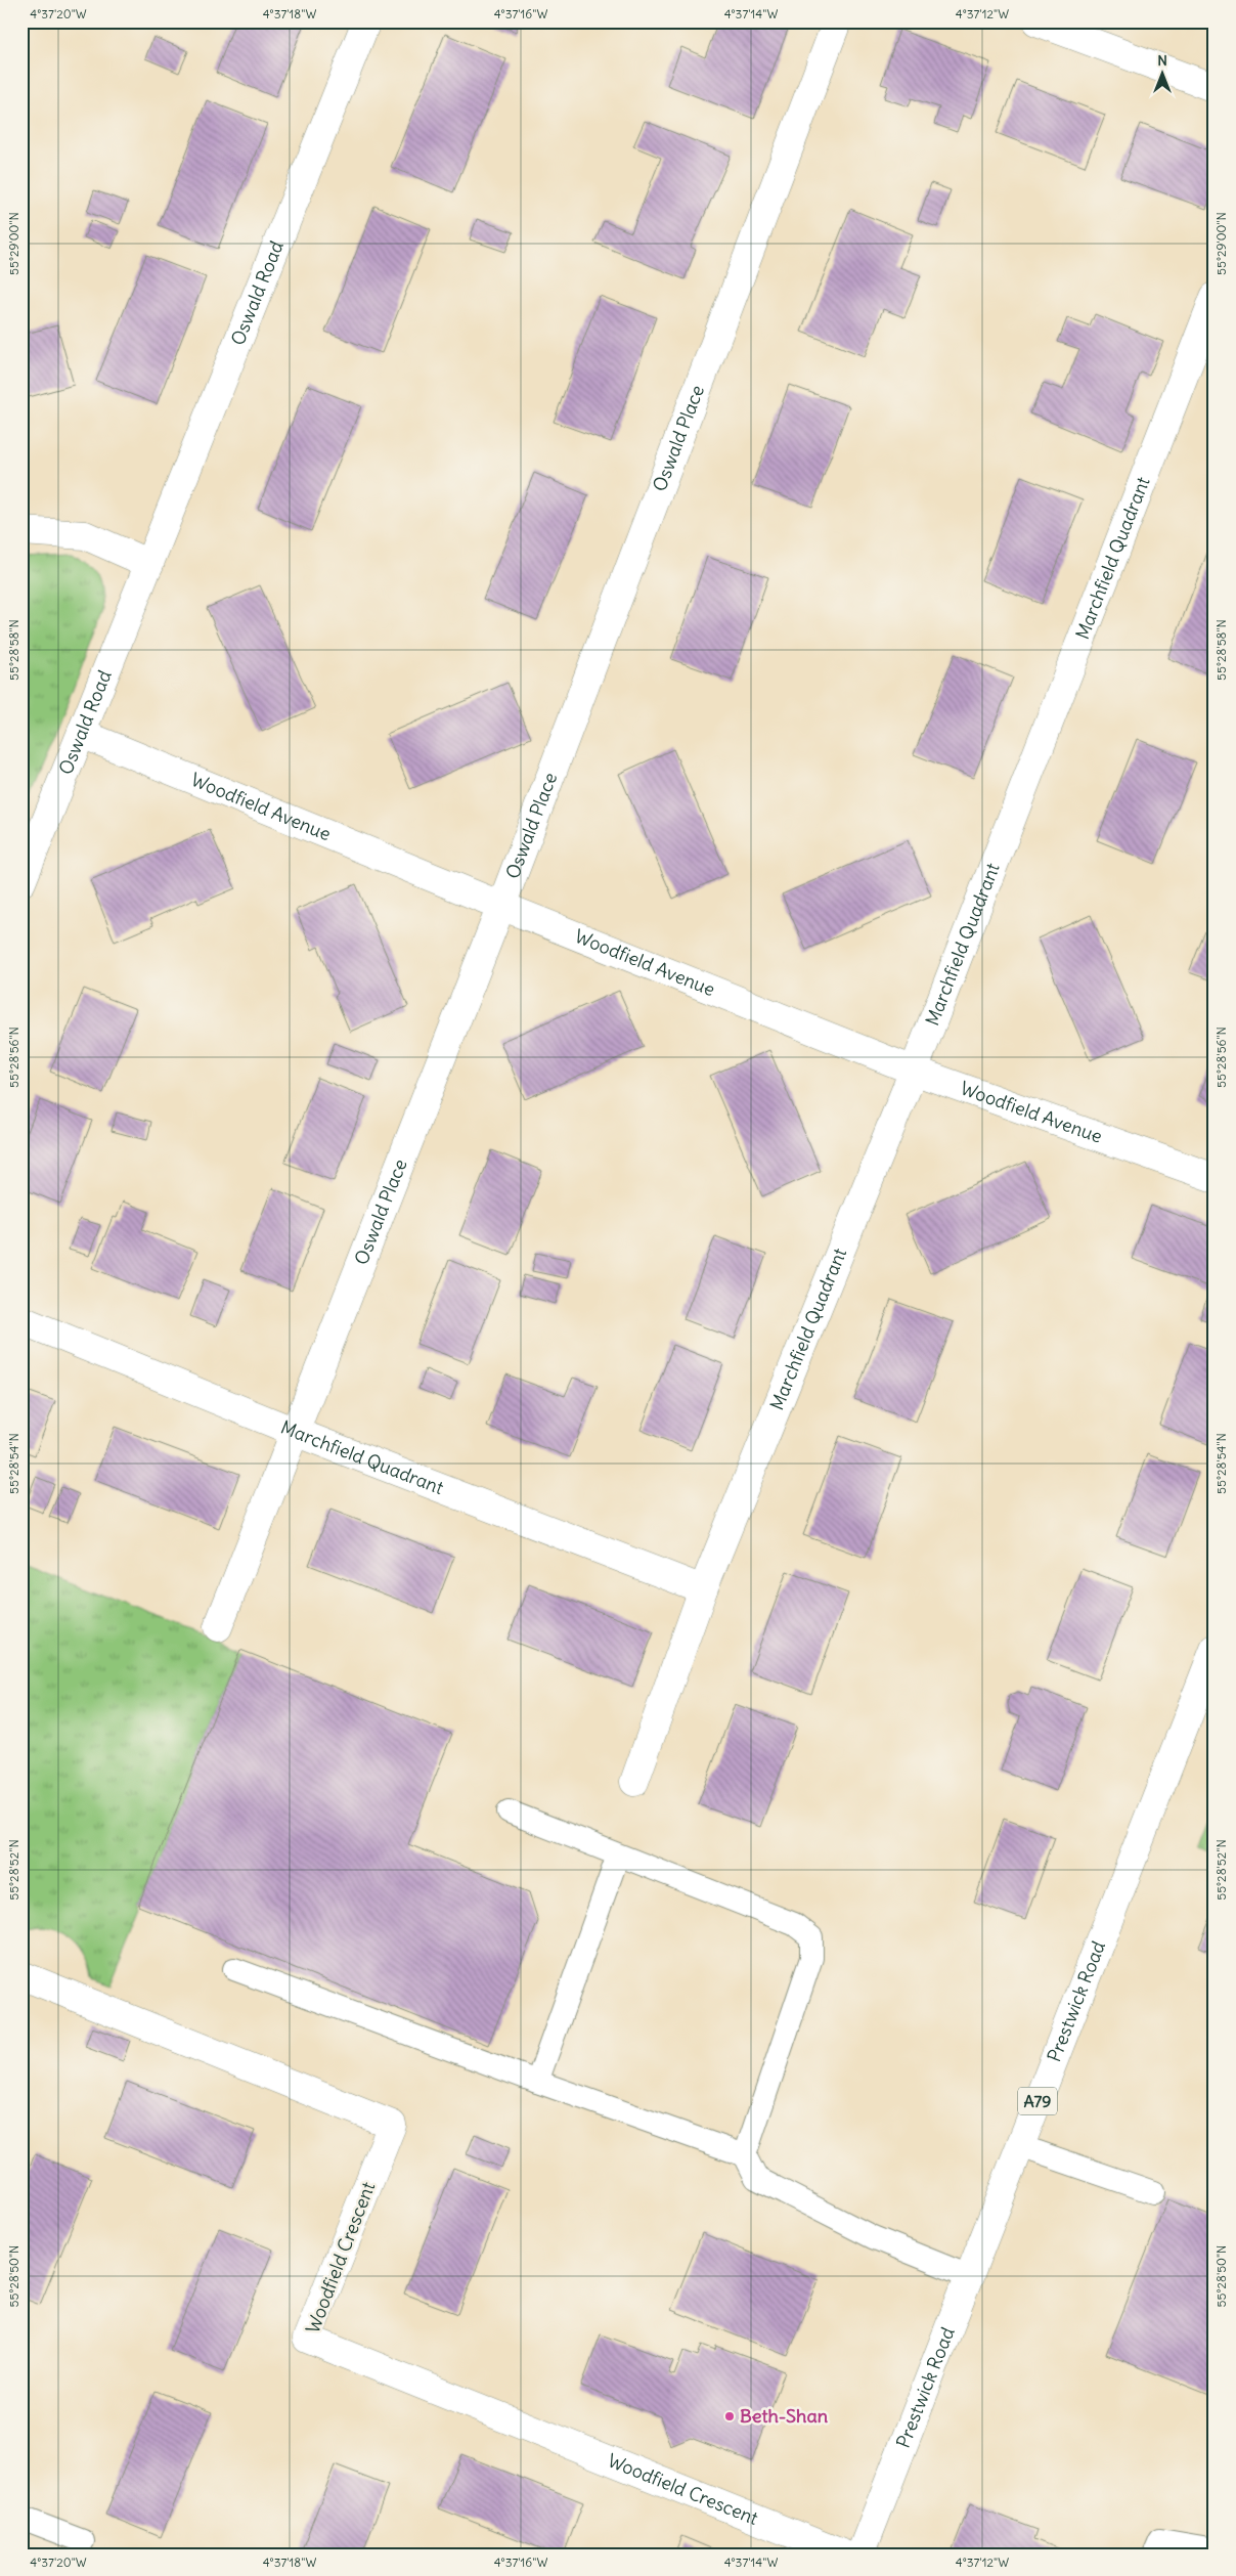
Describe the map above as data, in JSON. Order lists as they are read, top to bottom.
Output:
{
  "streets": {
    "street": [
      "Oswald Road",
      "Oswald Place",
      "Marchfield Quadrant",
      "Woodfield Avenue",
      "Prestwick Road",
      "A79",
      "Woodfield Crescent"
    ]
  },
  "crossings": [
    ["Oswald Road", "Woodfield Avenue"],
    ["Oswald Place", "Marchfield Quadrant"],
    ["Oswald Place", "Woodfield Avenue"],
    ["Marchfield Quadrant", "Woodfield Avenue"]
  ],
  "places": ["Beth-Shan"],
  "north": "top",
  "coordinates": [
    "4°37'20\"W",
    "4°37'18\"W",
    "4°37'16\"W",
    "4°37'14\"W",
    "4°37'12\"W",
    "55°29'00\"N",
    "55°28'58\"N",
    "55°28'56\"N",
    "55°28'54\"N",
    "55°28'52\"N",
    "55°28'50\"N"
  ]
}
